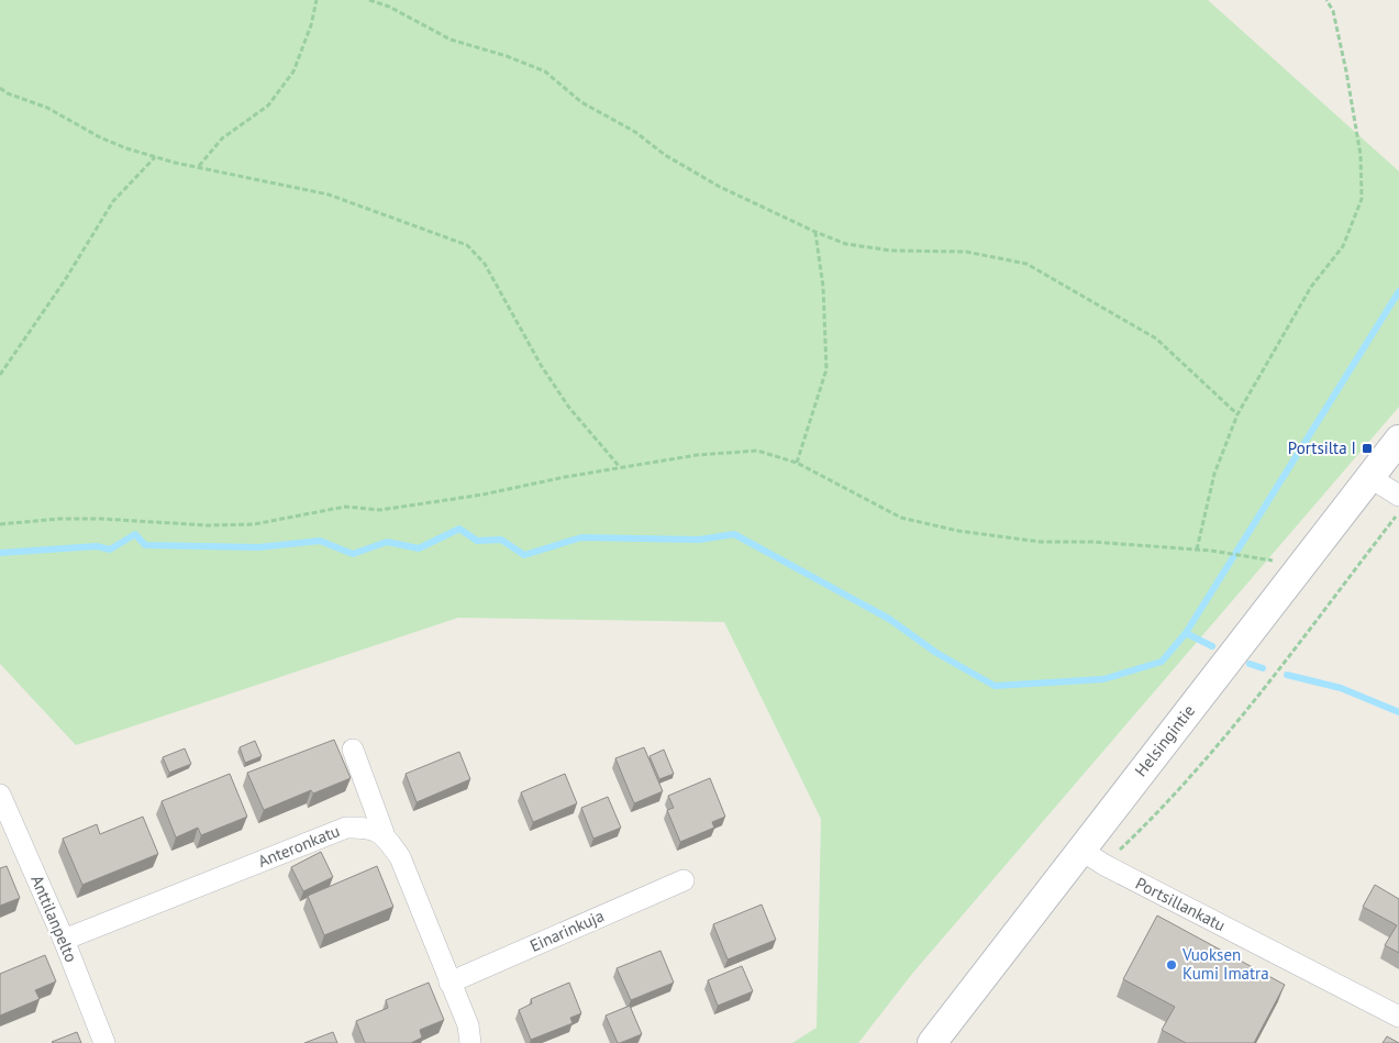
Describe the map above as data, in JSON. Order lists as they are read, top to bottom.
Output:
{
  "streets": {
    "main road": ["Helsingintie"],
    "street": [
      "Anteronkatu",
      "Portsillankatu",
      "Anttilanpelto",
      "Einarinkuja"
    ]
  },
  "crossings": [
    ["Helsingintie", "Portsillankatu"],
    ["Anteronkatu", "Anttilanpelto"]
  ],
  "places": {
    "transit": ["Portsilta I"],
    "other": ["Vuoksen Kumi Imatra"]
  }
}
